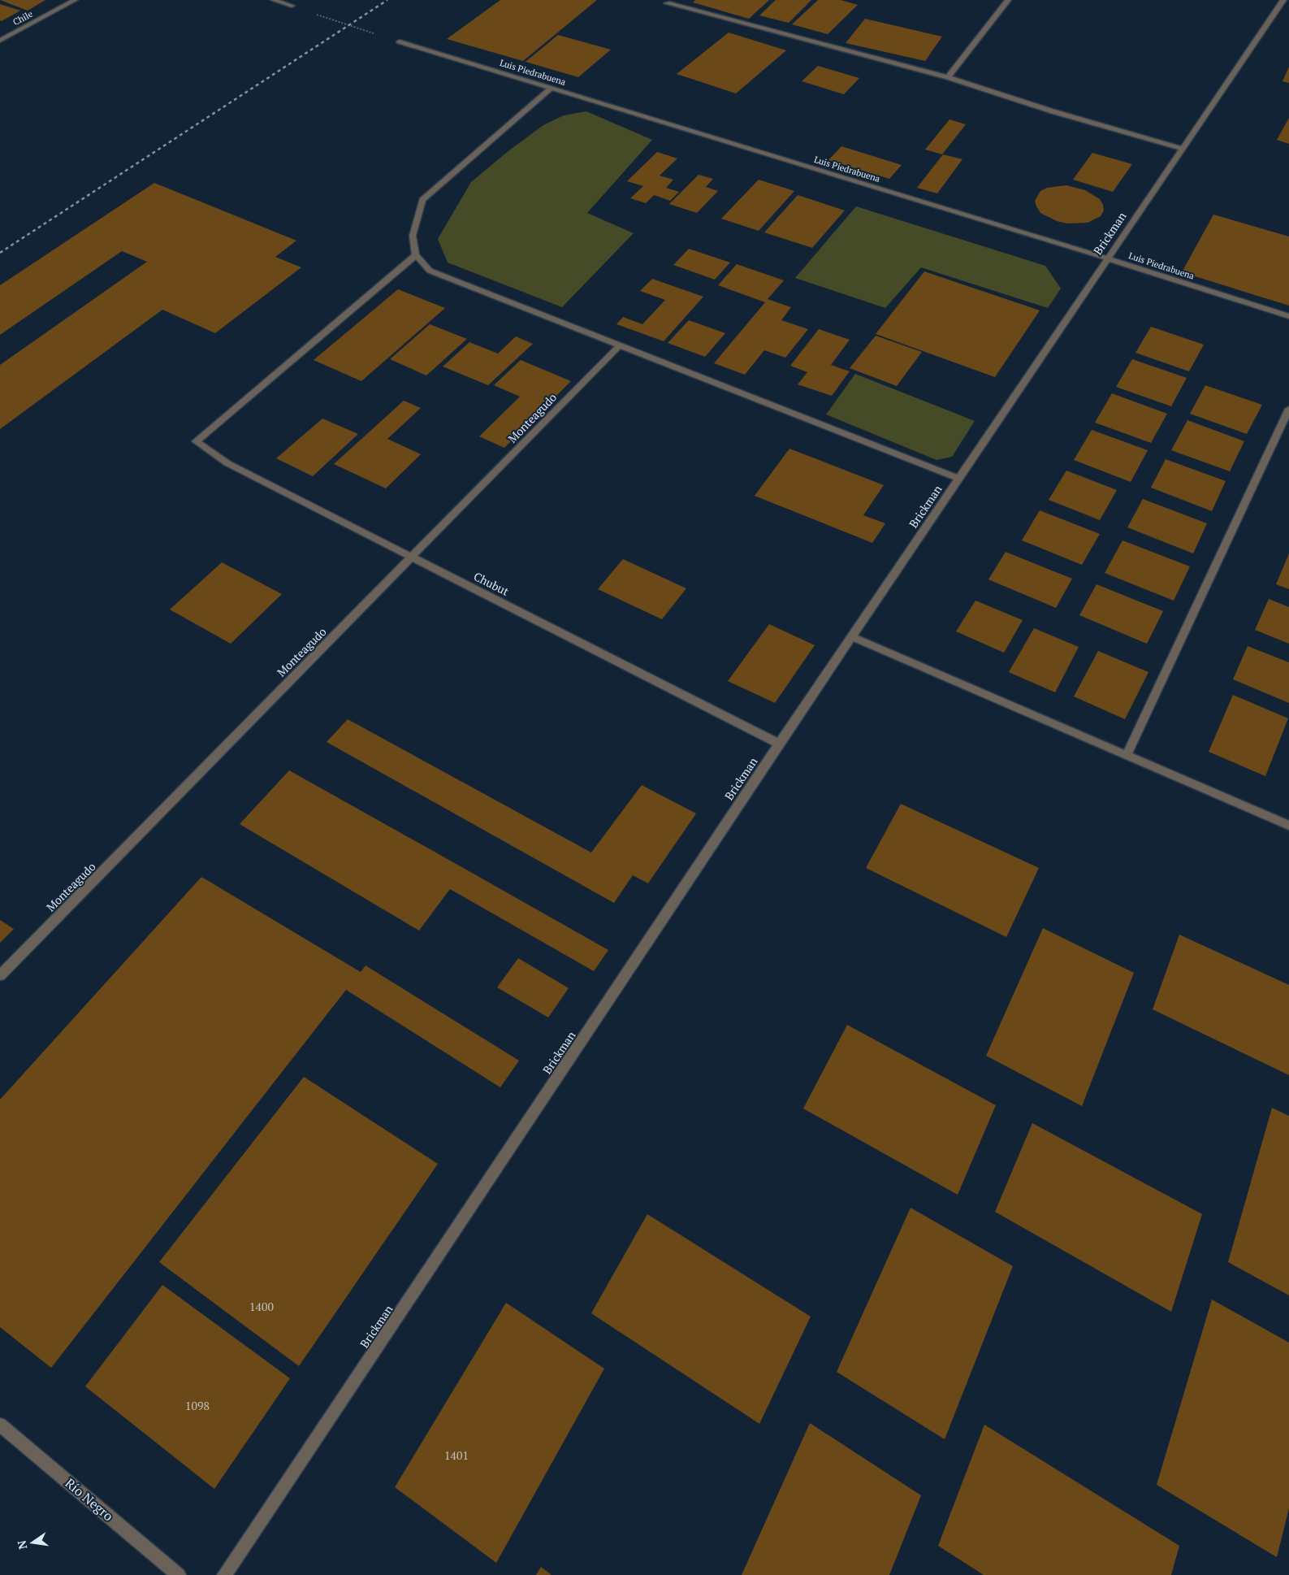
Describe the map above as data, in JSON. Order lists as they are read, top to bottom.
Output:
{
  "streets": {
    "street": [
      "Chile",
      "Luis Piedrabuena",
      "Brickman",
      "Monteagudo",
      "Chubut",
      "Río Negro"
    ]
  },
  "crossings": [
    ["Luis Piedrabuena", "Brickman"],
    ["Brickman", "Chubut"],
    ["Monteagudo", "Chubut"]
  ],
  "house_numbers": ["1400", "1098", "1401"],
  "north": "left"
}
